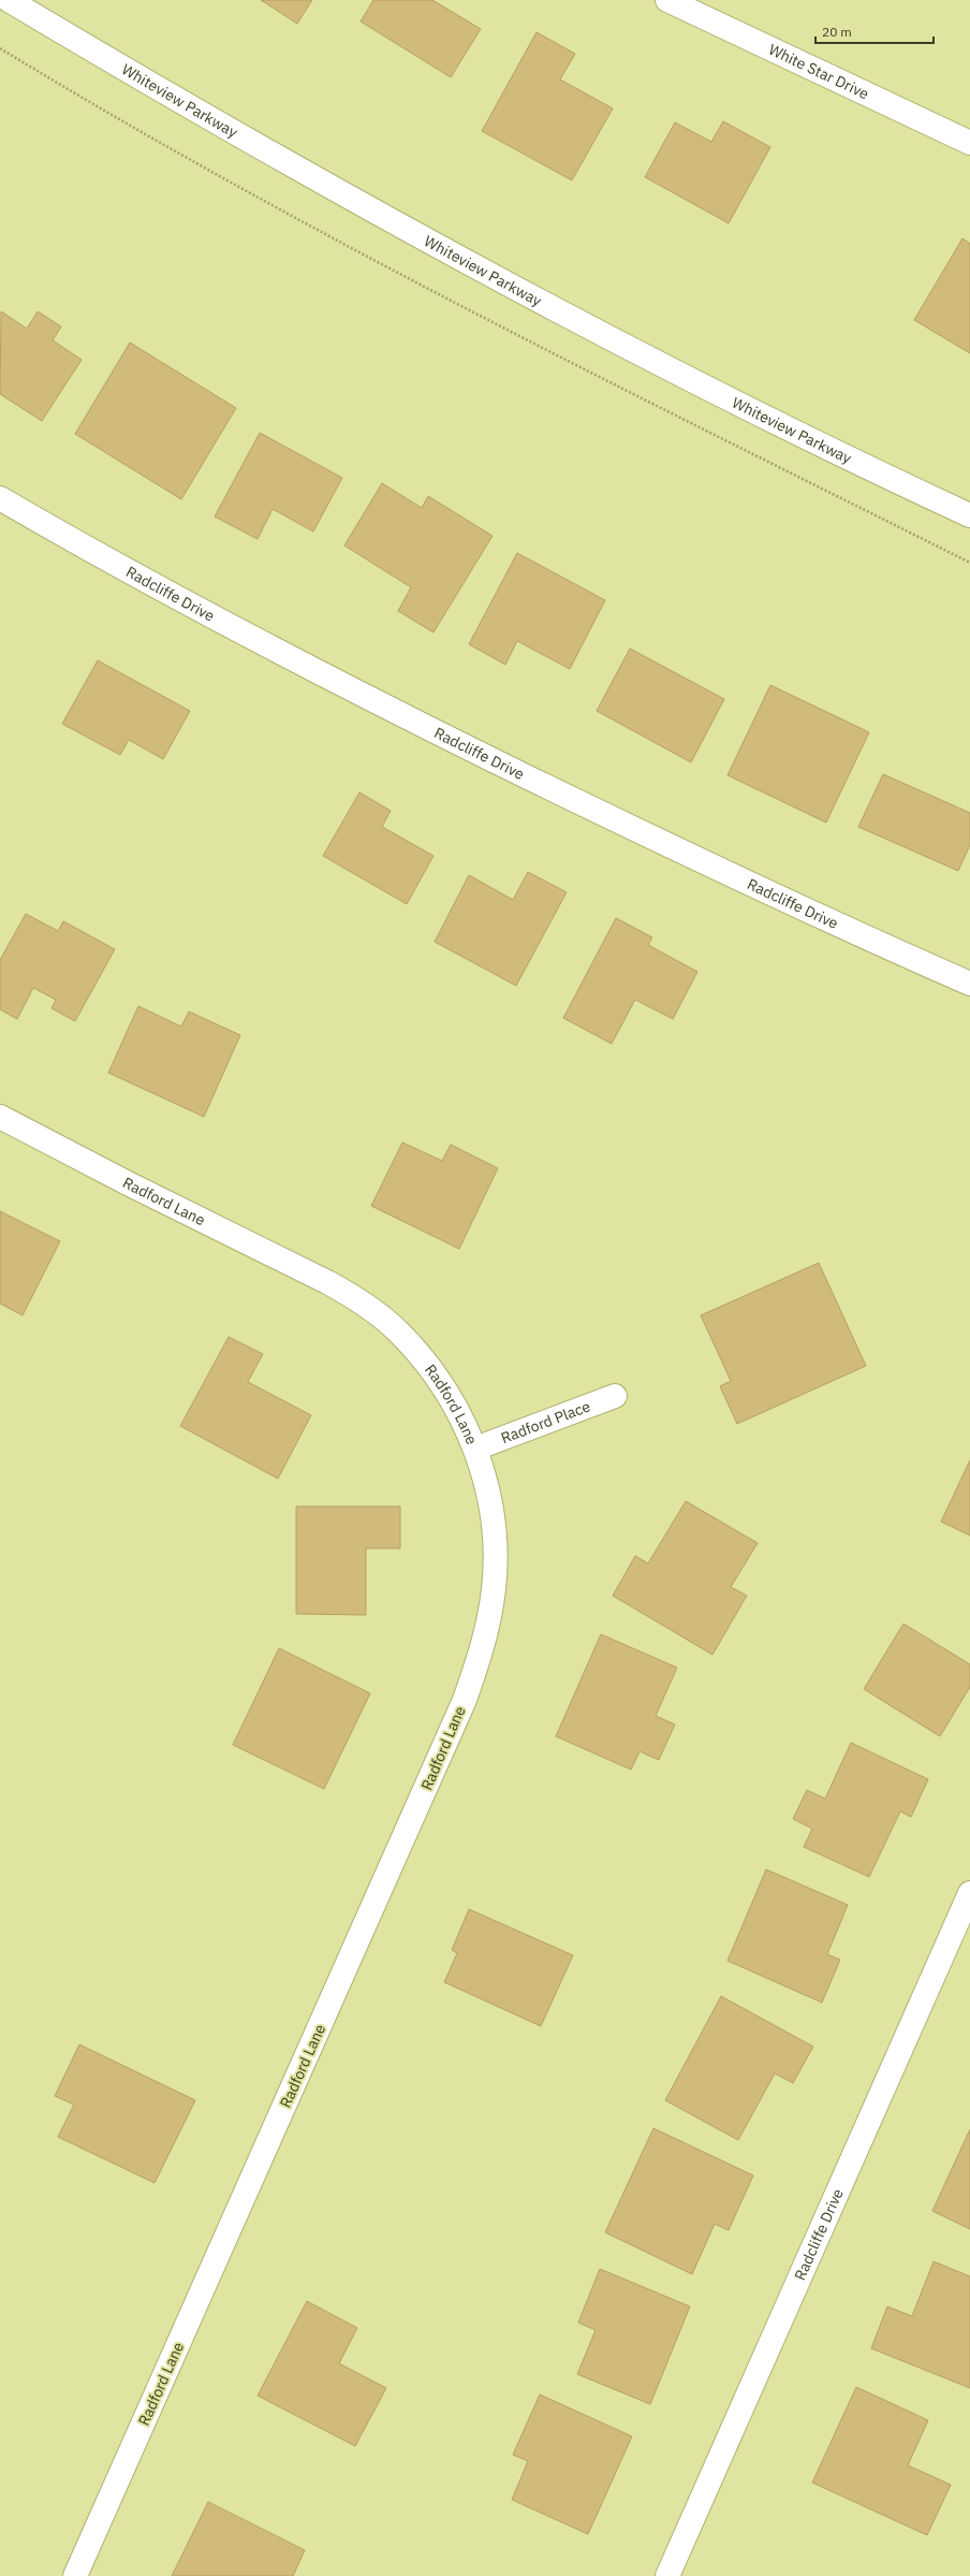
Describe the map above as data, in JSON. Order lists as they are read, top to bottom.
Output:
{
  "streets": {
    "street": [
      "White Star Drive",
      "Whiteview Parkway",
      "Radcliffe Drive",
      "Radford Lane",
      "Radford Place"
    ]
  },
  "crossings": [
    ["Radford Lane", "Radford Place"]
  ],
  "scale_bar": "20 m"
}
